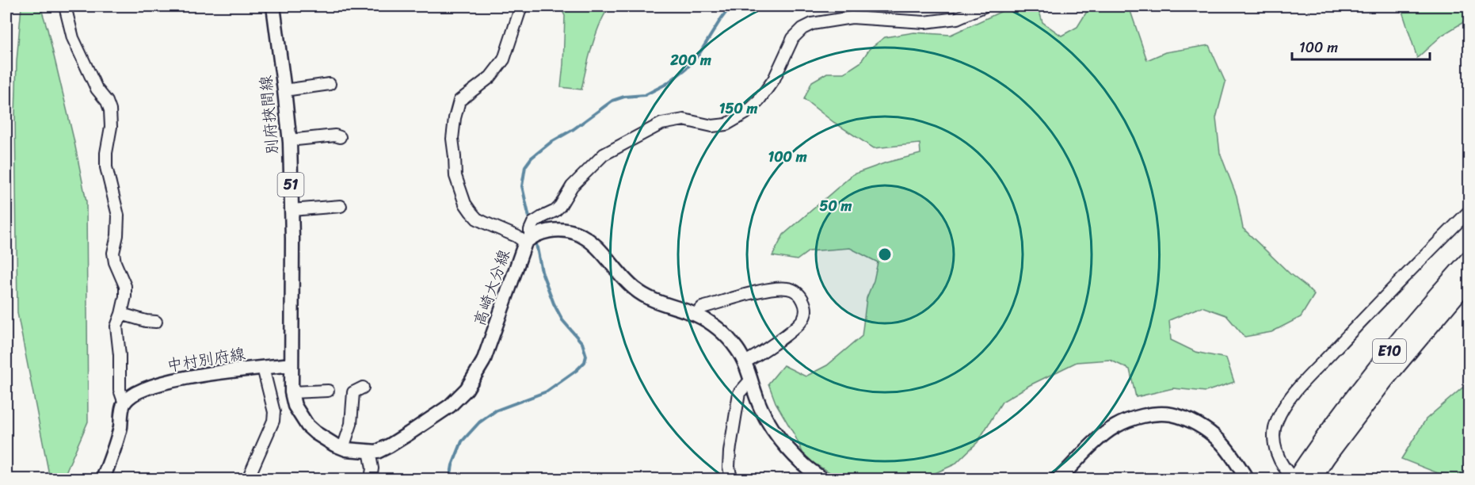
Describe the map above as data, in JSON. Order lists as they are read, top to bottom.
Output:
{
  "streets": {
    "highway": ["E10"],
    "main road": [
      "別府挾間線",
      "51",
      "高崎大分線",
      "中村別府線"
    ]
  },
  "crossings": [
    ["別府挾間線", "高崎大分線"],
    ["別府挾間線", "中村別府線"],
    ["高崎大分線", "中村別府線"]
  ],
  "scale_bar": "100 m",
  "rings": [
    "200 m",
    "150 m",
    "100 m",
    "50 m"
  ]
}
